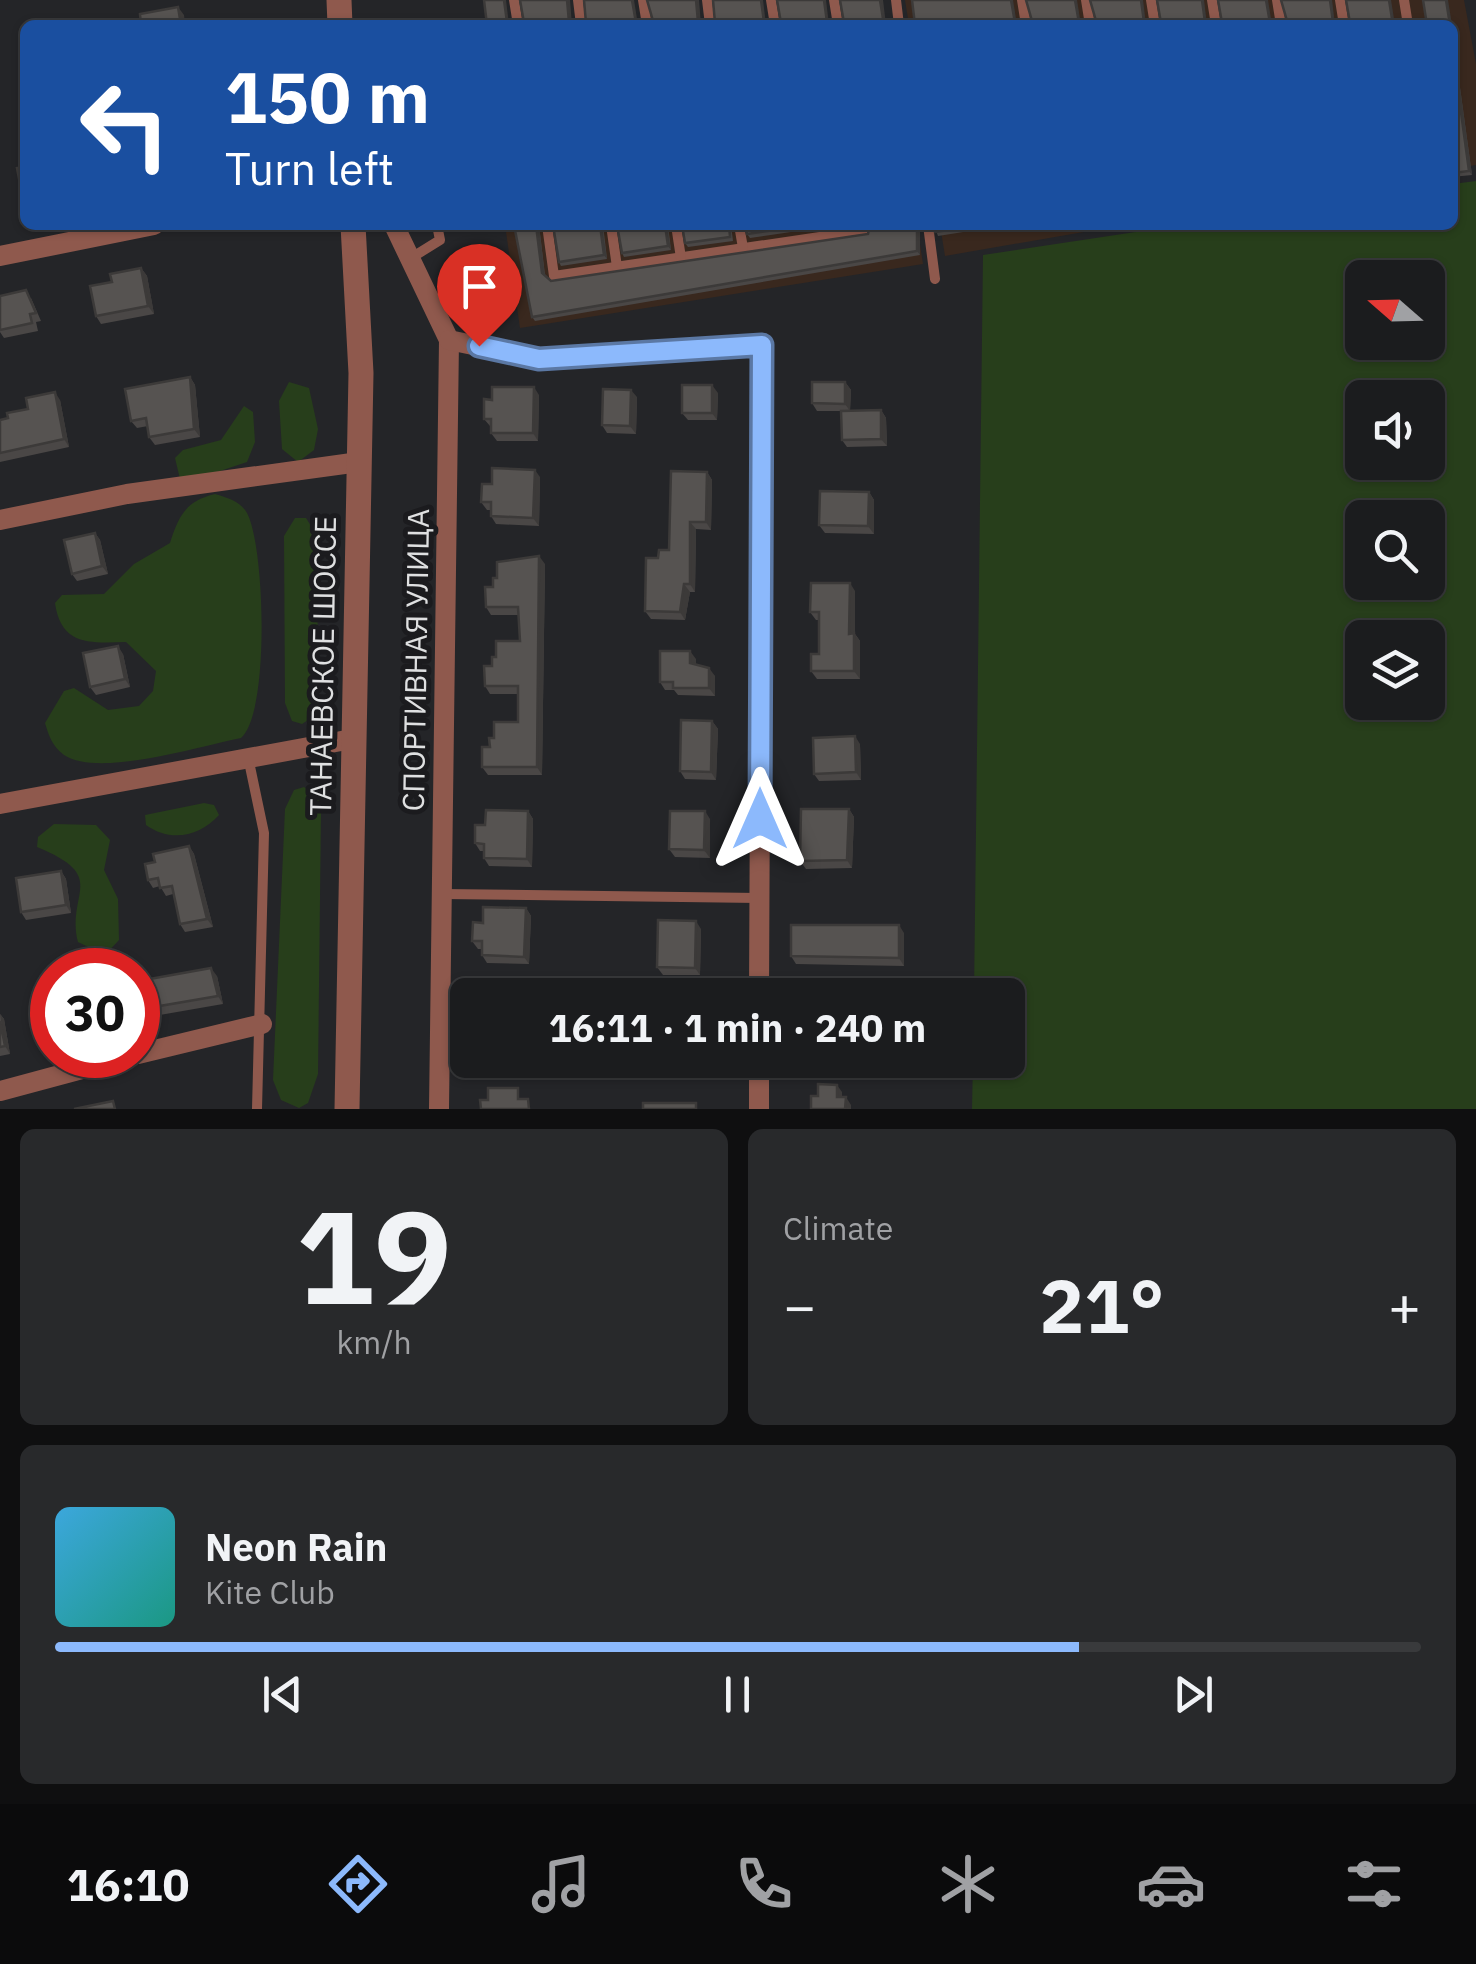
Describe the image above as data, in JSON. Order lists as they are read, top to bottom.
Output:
{
  "streets": {
    "street": ["СПОРТИВНАЯ УЛИЦА", "ТАНАЕВСКОЕ ШОССЕ"]
  },
  "north": "left",
  "page": {
    "turn": ["150 m", "Turn left"],
    "limit": "30",
    "trip": "16:11 · 1 min · 240 m",
    "tile": [
      ["19", "km/h"],
      "Climate"
    ],
    "heat": ["−", "21°", "+"],
    "song": ["Neon Rain", "Kite Club"],
    "tabs": "16:10"
  }
}
